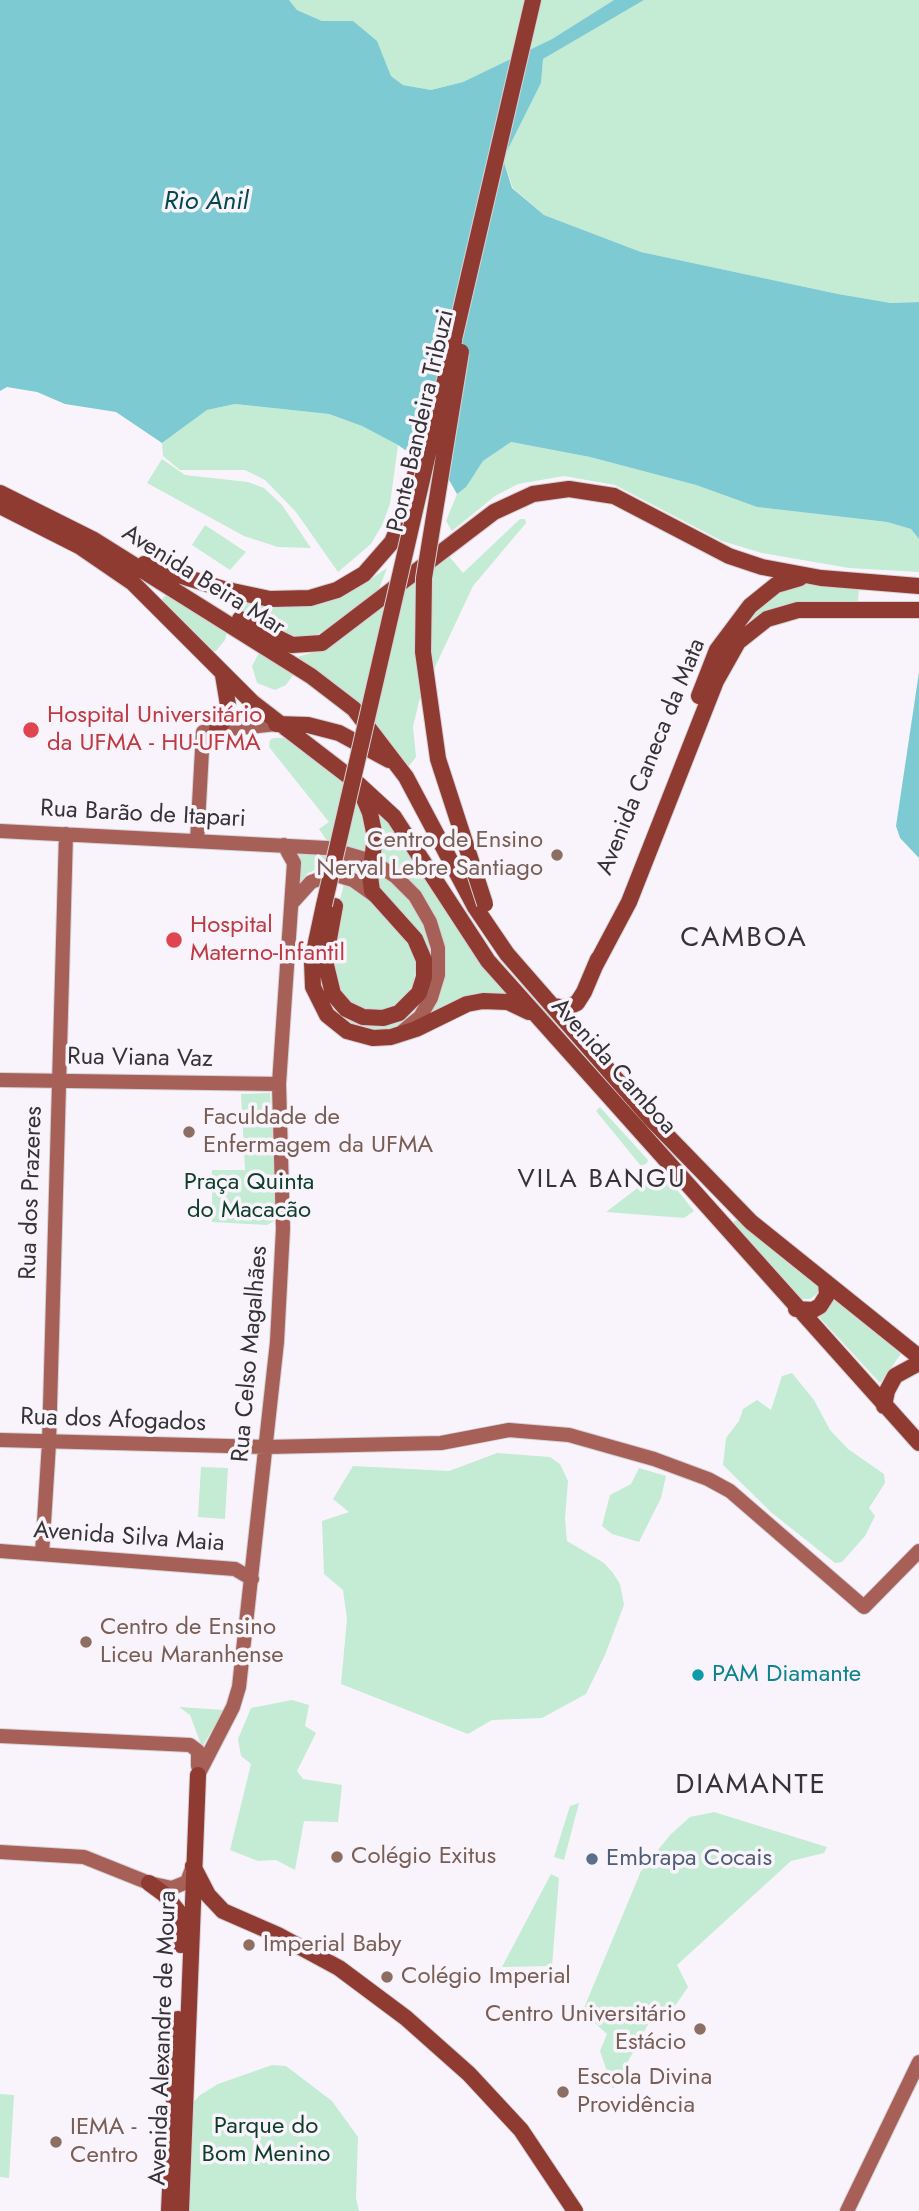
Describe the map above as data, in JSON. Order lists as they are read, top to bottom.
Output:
{
  "streets": {
    "main road": [
      "Ponte Bandeira Tribuzi",
      "Avenida Beira Mar",
      "Avenida Caneca da Mata",
      "Avenida Camboa",
      "Avenida Alexandre de Moura"
    ],
    "street": [
      "Rua Barão de Itapari",
      "Rua Viana Vaz",
      "Rua dos Prazeres",
      "Rua Celso Magalhães",
      "Rua dos Afogados",
      "Avenida Silva Maia"
    ]
  },
  "crossings": [
    ["Ponte Bandeira Tribuzi", "Rua Celso Magalhães"],
    ["Avenida Beira Mar", "Avenida Camboa"],
    ["Avenida Caneca da Mata", "Avenida Camboa"],
    ["Rua Barão de Itapari", "Rua dos Prazeres"],
    ["Rua Barão de Itapari", "Rua Celso Magalhães"],
    ["Rua Viana Vaz", "Rua dos Prazeres"],
    ["Rua Viana Vaz", "Rua Celso Magalhães"],
    ["Rua dos Prazeres", "Rua dos Afogados"],
    ["Rua dos Prazeres", "Avenida Silva Maia"],
    ["Rua Celso Magalhães", "Rua dos Afogados"],
    ["Rua Celso Magalhães", "Avenida Silva Maia"],
    ["Rua Celso Magalhães", "Avenida Alexandre de Moura"]
  ],
  "districts": ["CAMBOA", "VILA BANGU", "DIAMANTE"],
  "water": ["Rio Anil"],
  "parks": ["Praça Quinta do Macacão", "Parque do Bom Menino"],
  "places": [
    "Hospital Universitário da UFMA - HU-UFMA",
    "Centro de Ensino Nerval Lebre Santiago",
    "Hospital Materno-Infantil",
    "Faculdade de Enfermagem da UFMA",
    "Centro de Ensino Liceu Maranhense",
    "PAM Diamante",
    "Colégio Exitus",
    "Embrapa Cocais",
    "Imperial Baby",
    "Colégio Imperial",
    "Centro Universitário Estácio",
    "Escola Divina Providência",
    "IEMA - Centro"
  ]
}
